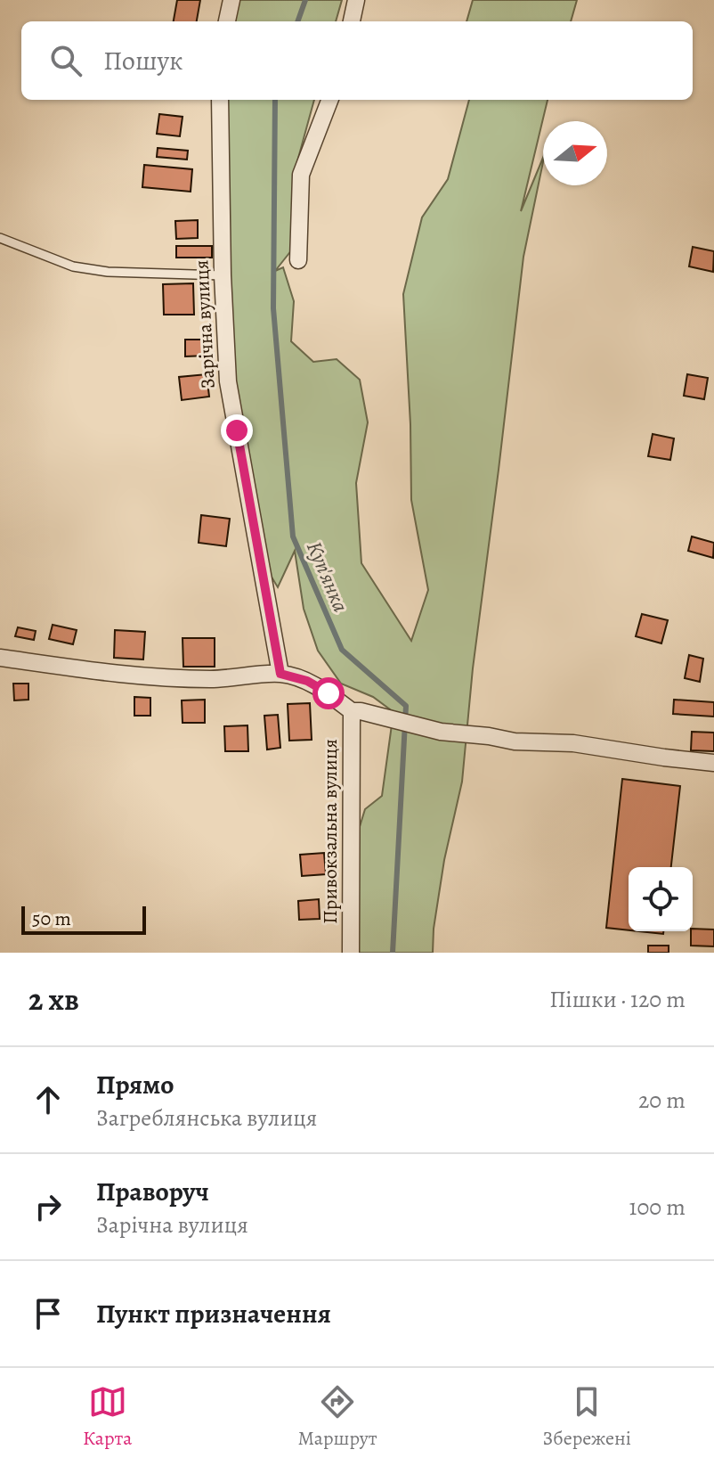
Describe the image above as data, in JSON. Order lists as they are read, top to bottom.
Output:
{
  "streets": {
    "street": ["Зарічна вулиця", "Привокзальна вулиця"]
  },
  "water": ["Куп'янка"],
  "scale_bar": "50 m",
  "north": "right",
  "page": {
    "search": "Пошук",
    "scale": "50 m",
    "heading": ["2 хв", "Пішки · 120 m"],
    "list": [
      ["Прямо", "Загреблянська вулиця", "20 m"],
      ["Праворуч", "Зарічна вулиця", "100 m"],
      "Пункт призначення"
    ],
    "nav": ["Карта", "Маршрут", "Збережені"]
  }
}
